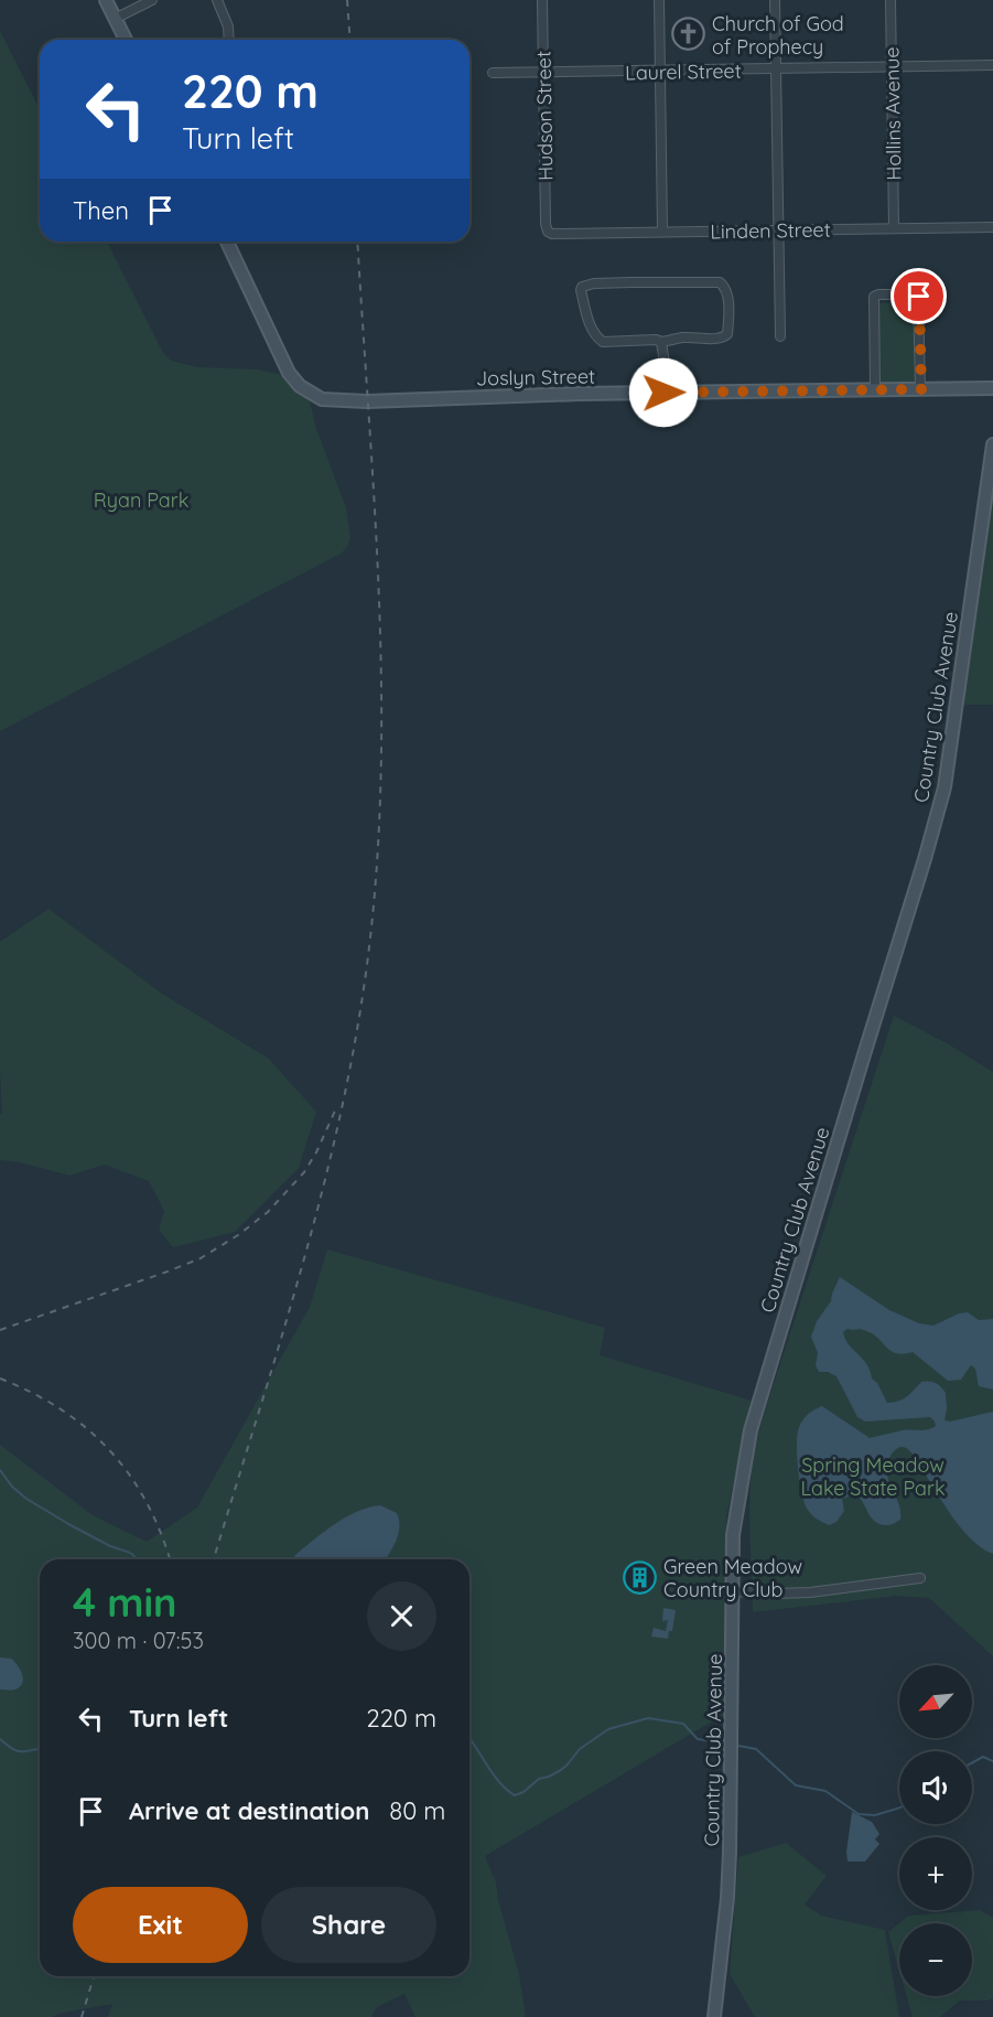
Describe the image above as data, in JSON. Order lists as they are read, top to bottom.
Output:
{
  "streets": {
    "street": [
      "Laurel Street",
      "Hollins Avenue",
      "Hudson Street",
      "Linden Street",
      "Joslyn Street",
      "Country Club Avenue"
    ]
  },
  "crossings": [
    ["Laurel Street", "Hollins Avenue"],
    ["Laurel Street", "Hudson Street"],
    ["Hollins Avenue", "Linden Street"],
    ["Hudson Street", "Linden Street"]
  ],
  "parks": ["Ryan Park", "Spring Meadow Lake State Park"],
  "places": {
    "church": ["Church of God of Prophecy"],
    "building": ["Green Meadow Country Club"]
  },
  "north": "bottom left",
  "page": {
    "turn": ["220 m", "Turn left"],
    "then": "Then",
    "heading": ["4 min", "300 m · 07:53"],
    "map_buttons": ["+", "−"],
    "list": [
      {
        "name": "Turn left",
        "value": "220 m"
      },
      {
        "name": "Arrive at destination",
        "value": "80 m"
      }
    ],
    "buttons": ["Exit", "Share"]
  }
}
